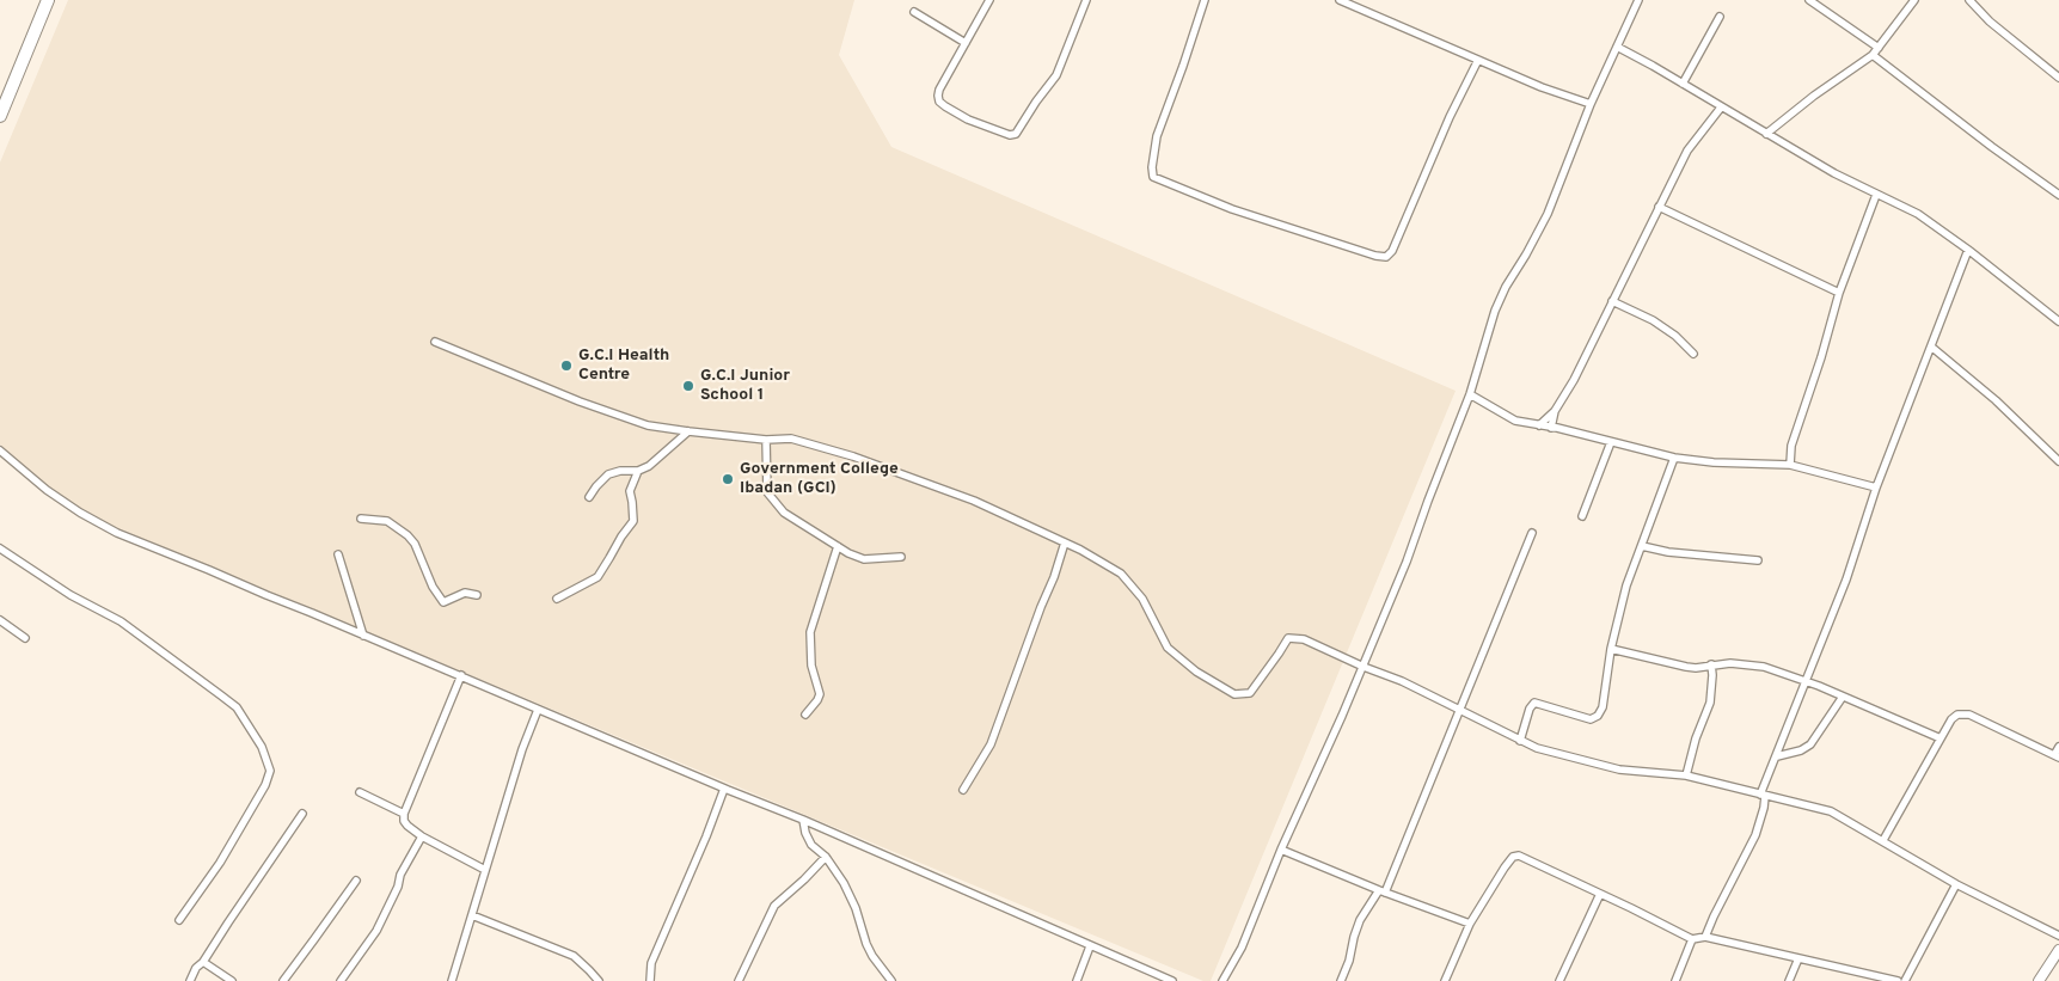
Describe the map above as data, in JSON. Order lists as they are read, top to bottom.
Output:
{
  "places": ["G.C.I Health Centre", "G.C.I Junior School 1", "Government College Ibadan (GCI)"]
}
